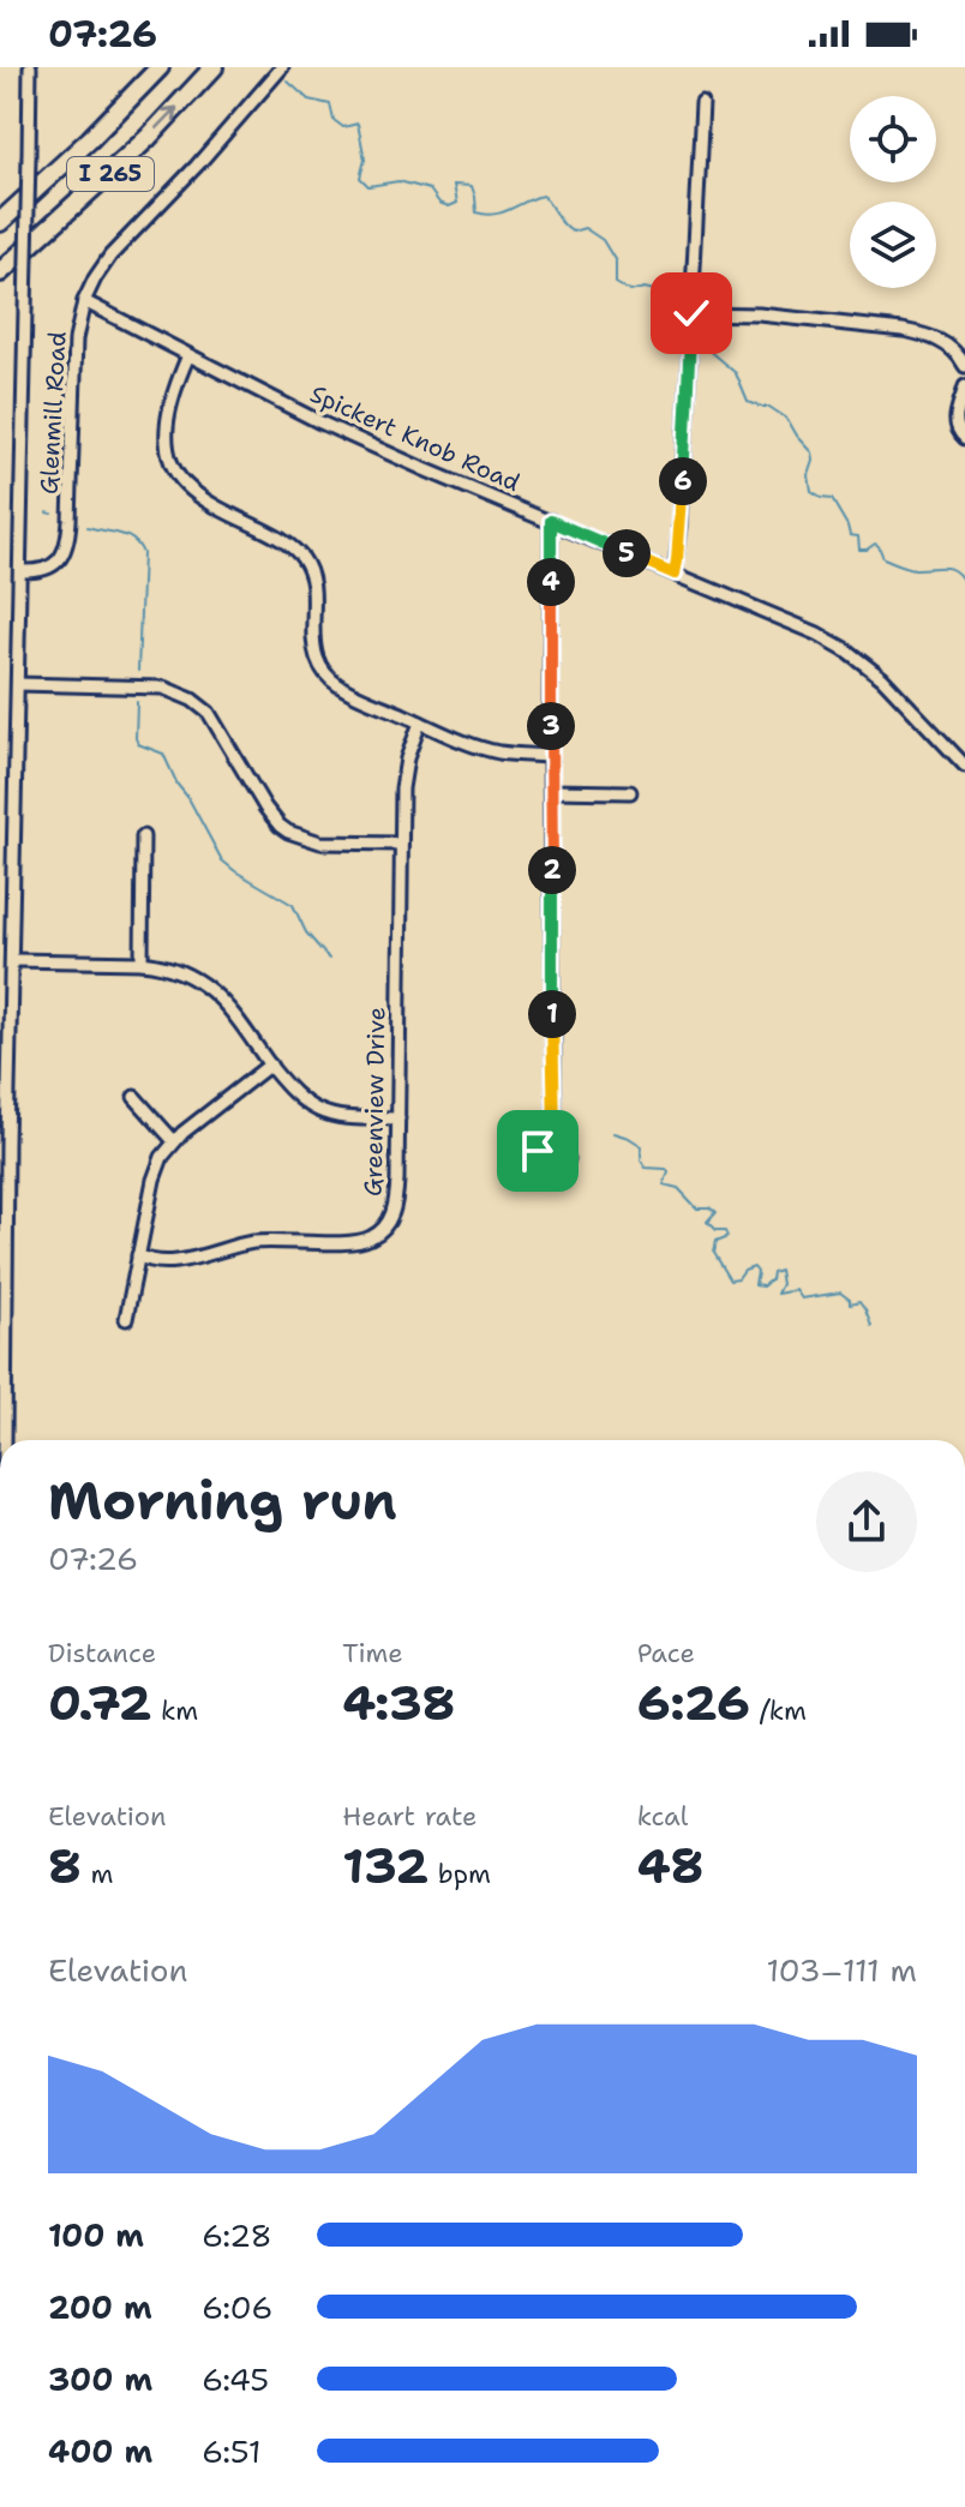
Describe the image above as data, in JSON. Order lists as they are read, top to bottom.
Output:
{
  "streets": {
    "highway": ["I 265"],
    "street": ["Glenmill Road", "Spickert Knob Road", "Greenview Drive"]
  },
  "crossings": [
    ["Glenmill Road", "Spickert Knob Road"]
  ],
  "page": {
    "status": "07:26",
    "pins": [
      "6",
      "5",
      "4",
      "3",
      "2",
      "1"
    ],
    "heading": ["Morning run", "07:26"],
    "stats": [
      ["Distance", "0.72 km"],
      ["Time", "4:38"],
      ["Pace", "6:26 /km"],
      ["Elevation", "8 m"],
      ["Heart rate", "132 bpm"],
      ["kcal", "48"]
    ],
    "chart": ["Elevation", "103–111 m"],
    "list": [
      {
        "name": "100 m",
        "note": "6:28"
      },
      {
        "name": "200 m",
        "note": "6:06"
      },
      {
        "name": "300 m",
        "note": "6:45"
      },
      {
        "name": "400 m",
        "note": "6:51"
      }
    ]
  }
}
